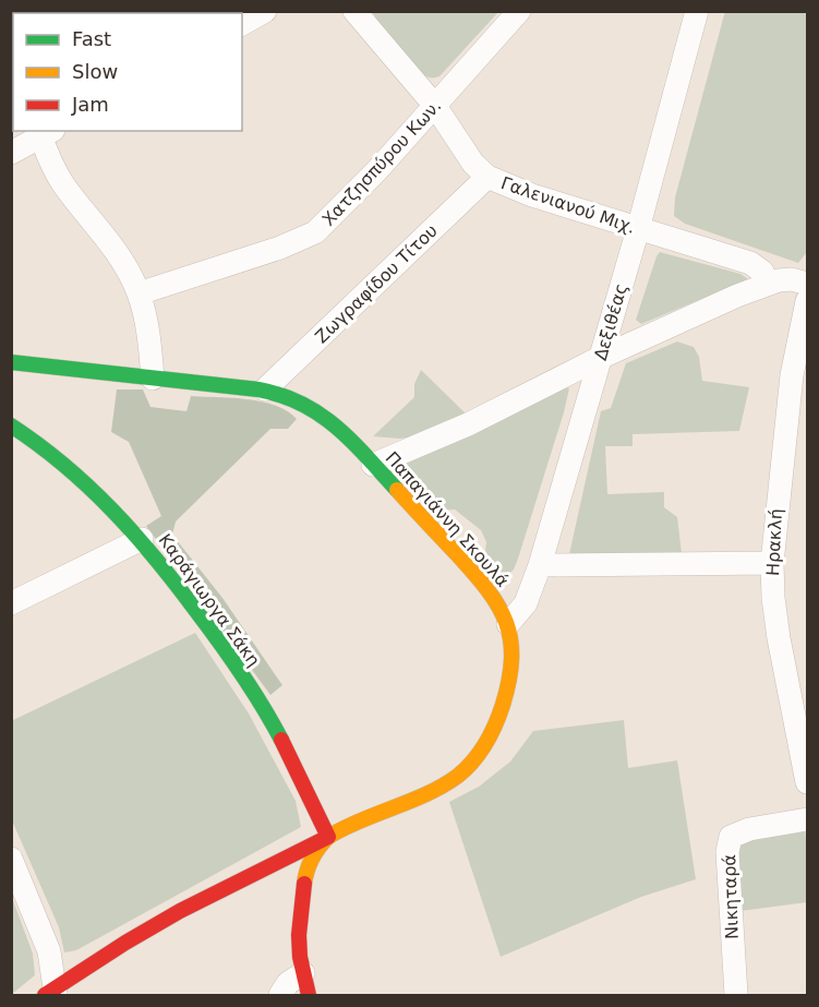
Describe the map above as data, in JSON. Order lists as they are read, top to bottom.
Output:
{
  "streets": {
    "street": [
      "Χατζησπύρου Κων.",
      "Γαλενιανού Μιχ.",
      "Ζωγραφίδου Τίτου",
      "Δεξιθέας",
      "Παπαγιάννη Σκουλά",
      "Ηρακλή",
      "Καράγιωργα Σάκη",
      "Νικηταρά"
    ]
  },
  "crossings": [
    ["Χατζησπύρου Κων.", "Γαλενιανού Μιχ."],
    ["Γαλενιανού Μιχ.", "Ζωγραφίδου Τίτου"],
    ["Γαλενιανού Μιχ.", "Δεξιθέας"],
    ["Ζωγραφίδου Τίτου", "Παπαγιάννη Σκουλά"],
    ["Δεξιθέας", "Παπαγιάννη Σκουλά"],
    ["Παπαγιάννη Σκουλά", "Καράγιωργα Σάκη"]
  ],
  "legend": ["Fast", "Slow", "Jam"]
}
